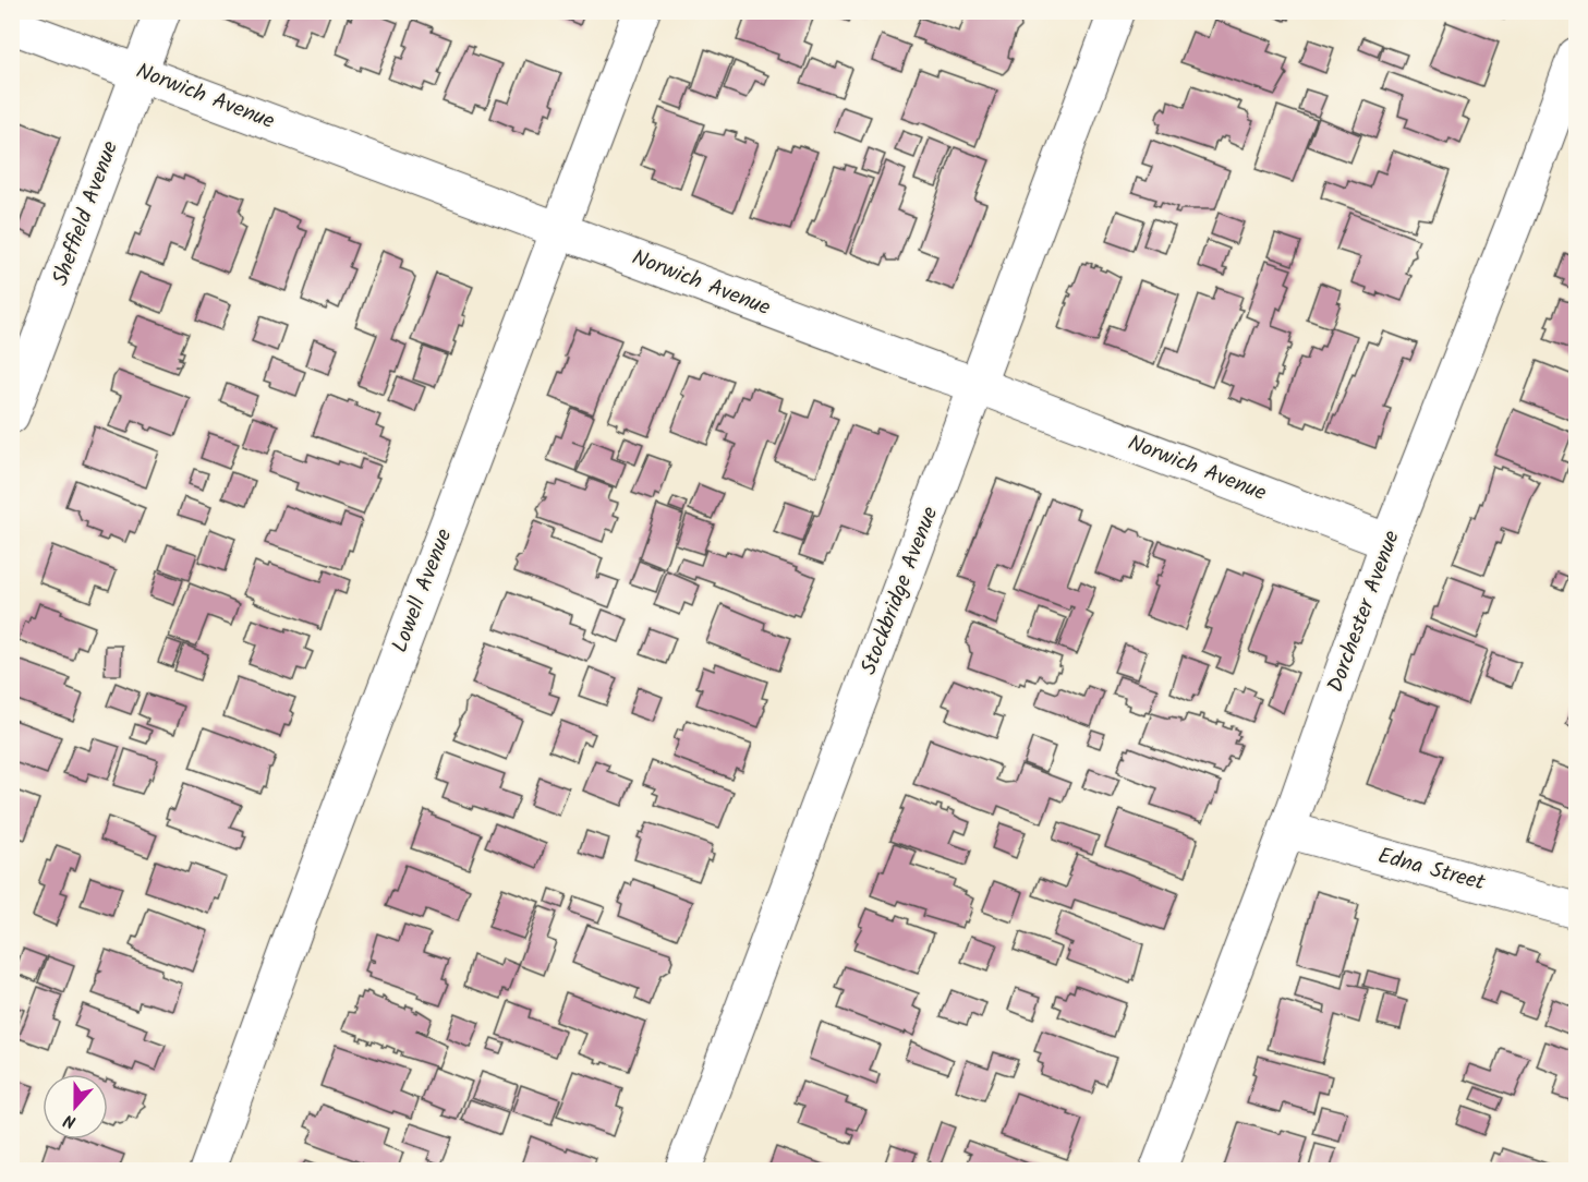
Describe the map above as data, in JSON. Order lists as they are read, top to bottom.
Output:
{
  "streets": {
    "street": [
      "Norwich Avenue",
      "Sheffield Avenue",
      "Lowell Avenue",
      "Stockbridge Avenue",
      "Dorchester Avenue",
      "Edna Street"
    ]
  },
  "crossings": [
    ["Norwich Avenue", "Sheffield Avenue"],
    ["Norwich Avenue", "Lowell Avenue"],
    ["Norwich Avenue", "Stockbridge Avenue"],
    ["Norwich Avenue", "Dorchester Avenue"],
    ["Dorchester Avenue", "Edna Street"]
  ],
  "north": "bottom"
}
